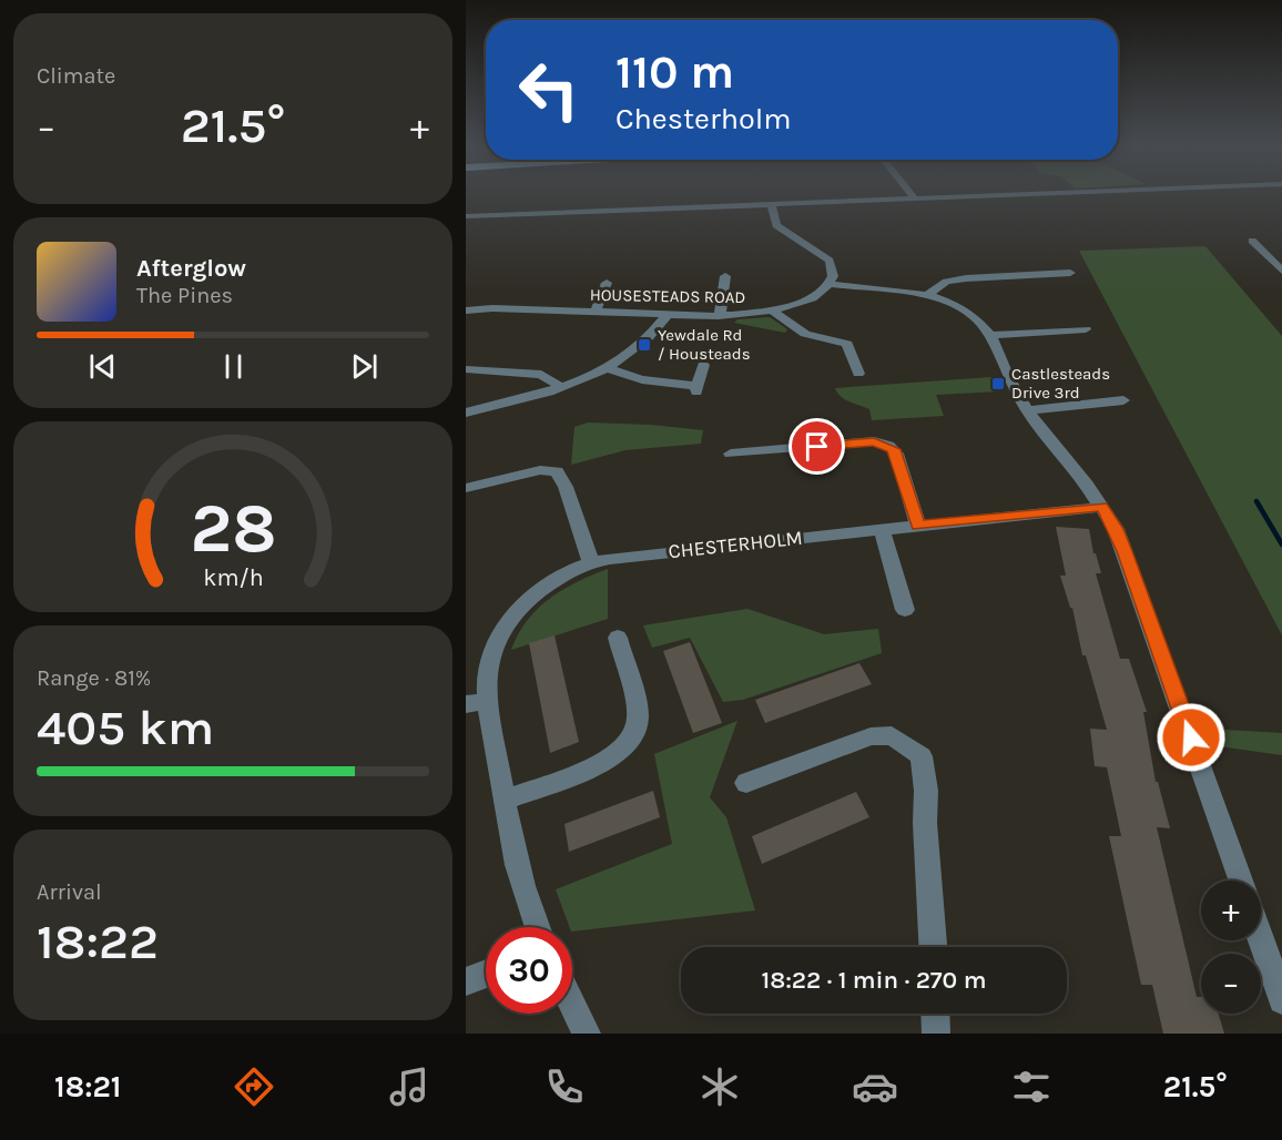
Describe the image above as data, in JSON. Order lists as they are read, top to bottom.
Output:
{
  "streets": {
    "street": ["HOUSESTEADS ROAD", "CHESTERHOLM"]
  },
  "places": {
    "transit": ["Yewdale Rd / Housteads", "Castlesteads Drive 3rd"]
  },
  "page": {
    "tile": [
      "Climate",
      ["Range · 81%", "405 km"],
      ["Arrival", "18:22"]
    ],
    "turn": ["110 m", "Chesterholm"],
    "heat": ["−", "21.5°", "+"],
    "song": ["Afterglow", "The Pines"],
    "map_buttons": ["+", "−"],
    "limit": "30",
    "trip": "18:22 · 1 min · 270 m",
    "tabs": ["18:21", "21.5°"],
    "gauge": ["28", "km/h"]
  }
}
